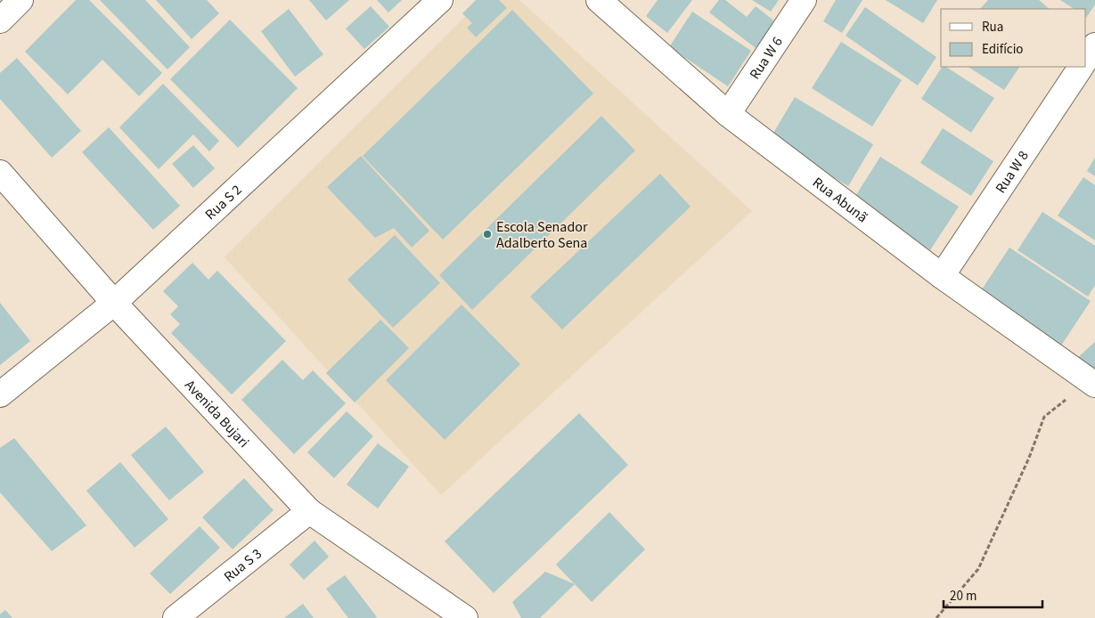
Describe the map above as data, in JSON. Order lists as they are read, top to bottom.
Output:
{
  "streets": {
    "street": [
      "Rua W 6",
      "Rua W 8",
      "Rua Abunã",
      "Rua S 2",
      "Avenida Bujari",
      "Rua S 3"
    ]
  },
  "crossings": [
    ["Rua W 6", "Rua Abunã"],
    ["Rua W 8", "Rua Abunã"],
    ["Rua S 2", "Avenida Bujari"],
    ["Avenida Bujari", "Rua S 3"]
  ],
  "places": ["Escola Senador Adalberto Sena"],
  "legend": ["Rua", "Edifício"],
  "scale_bar": "20 m"
}
